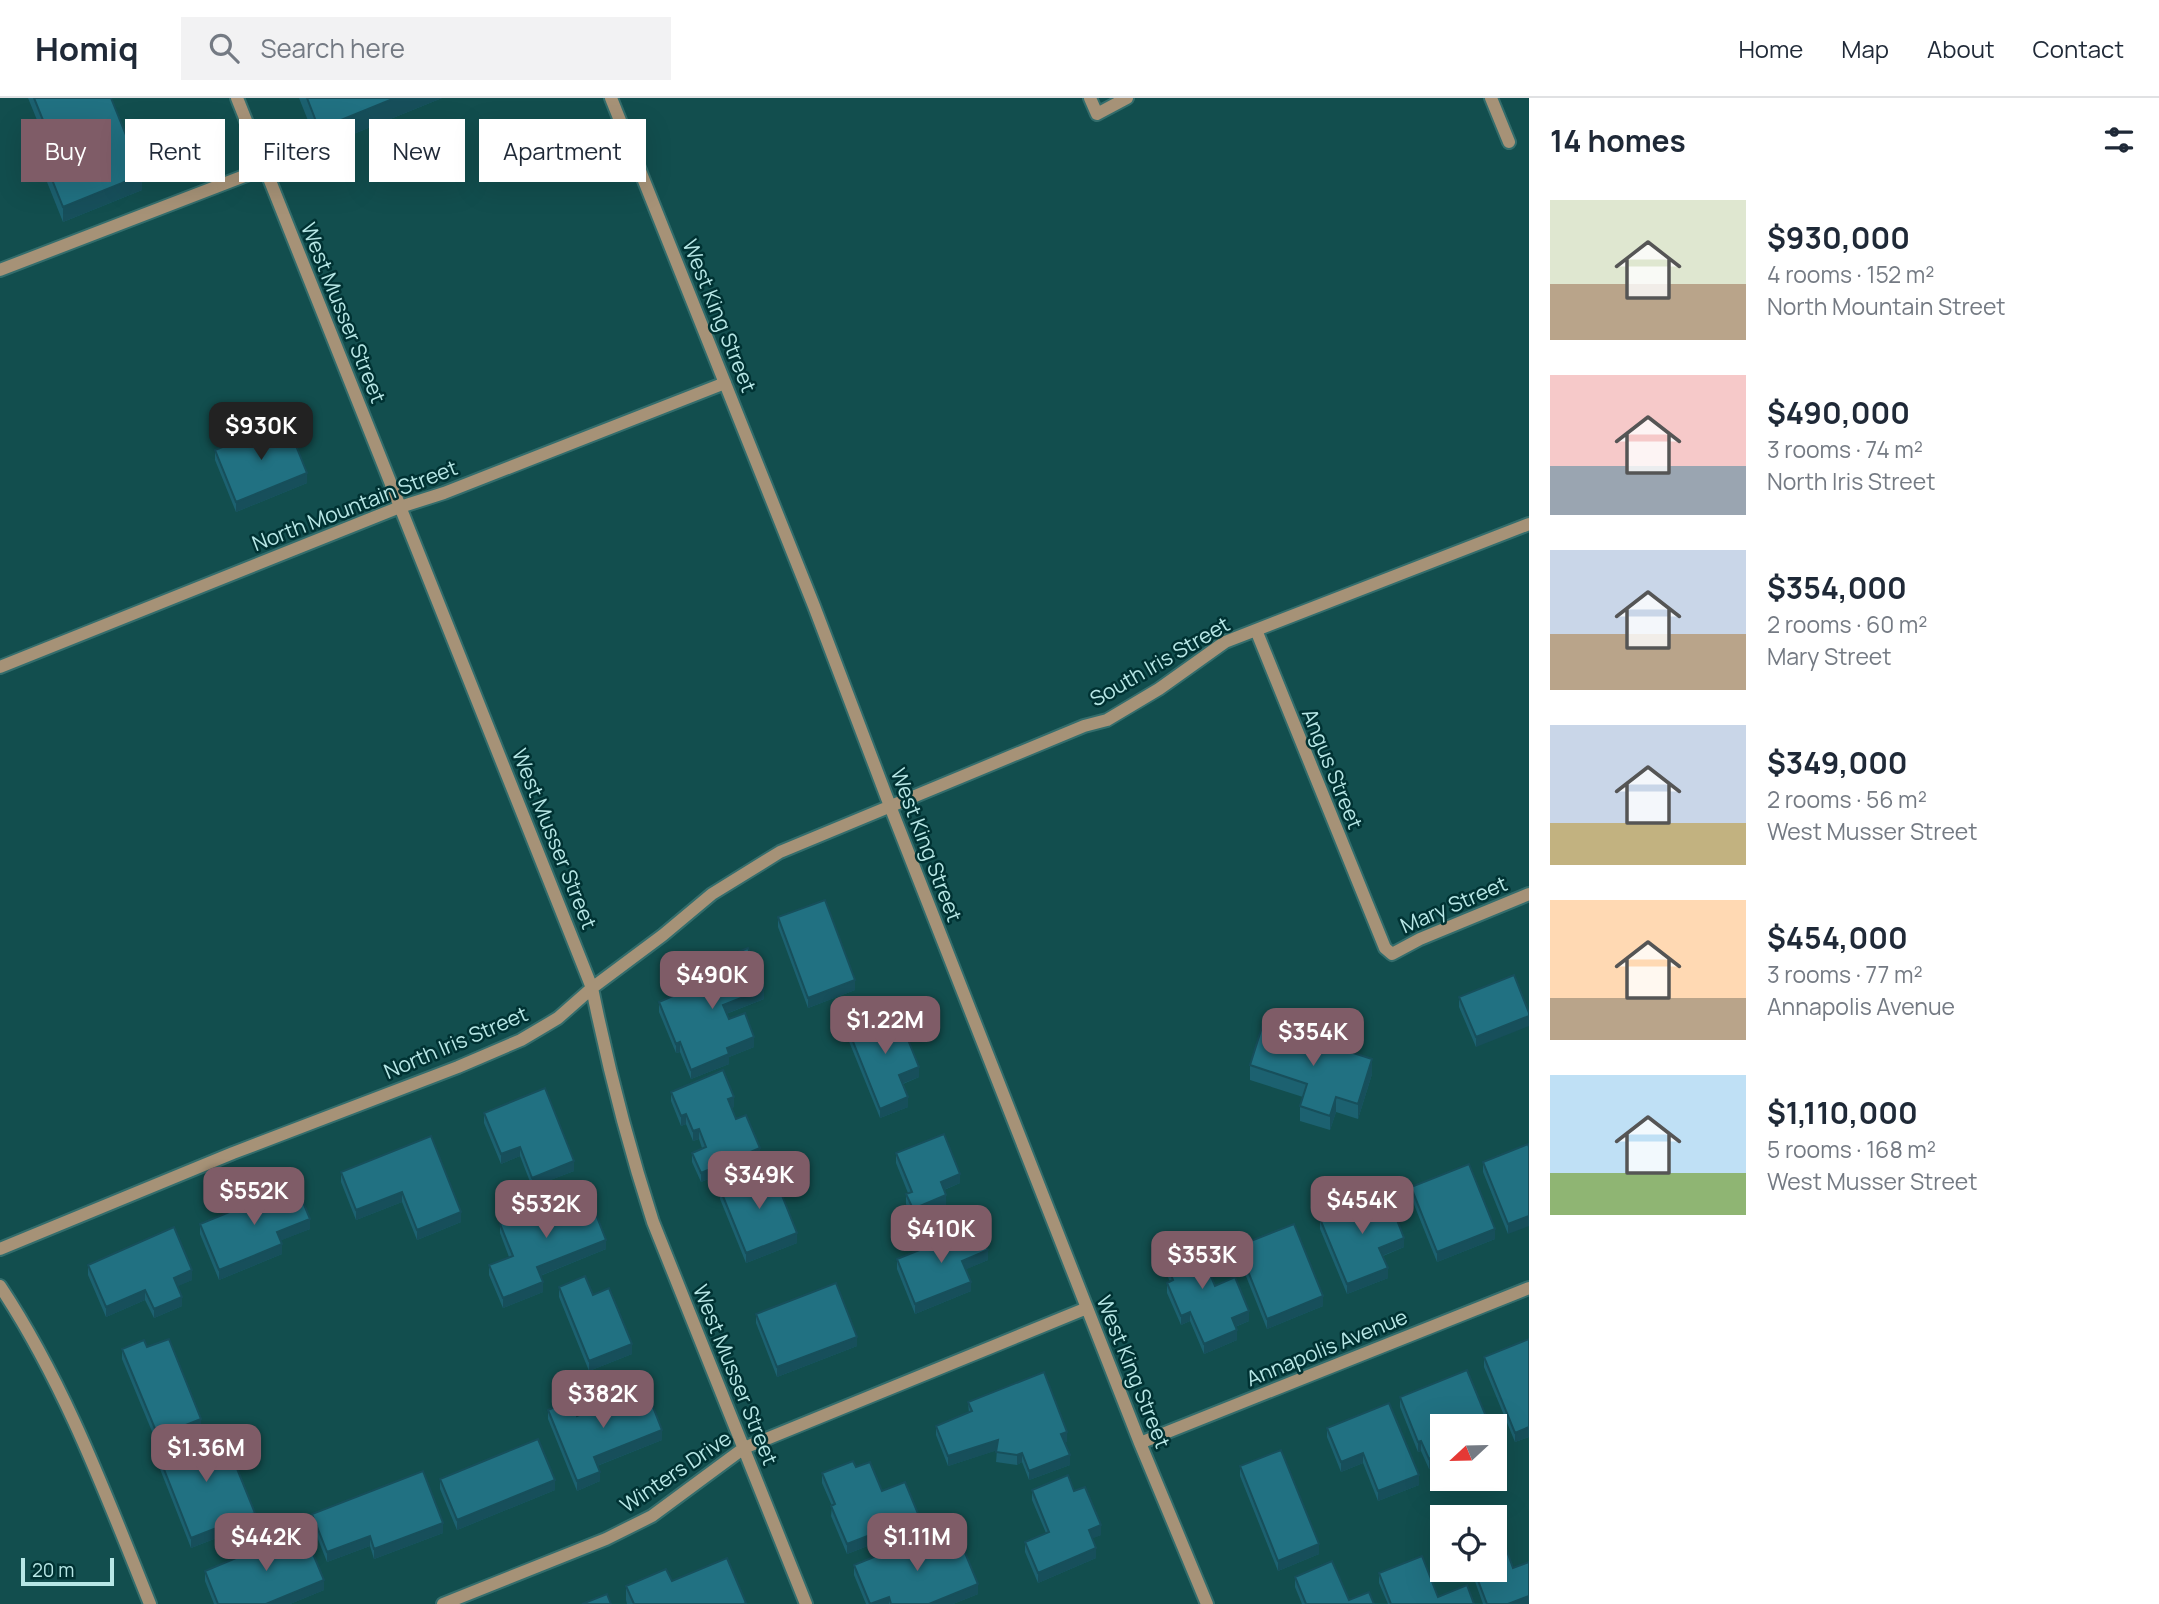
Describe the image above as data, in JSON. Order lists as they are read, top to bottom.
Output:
{
  "streets": {
    "street": [
      "West Musser Street",
      "West King Street",
      "North Mountain Street",
      "South Iris Street",
      "Angus Street",
      "Mary Street",
      "North Iris Street",
      "Annapolis Avenue",
      "Winters Drive"
    ]
  },
  "crossings": [
    ["West Musser Street", "North Mountain Street"],
    ["West Musser Street", "North Iris Street"],
    ["West Musser Street", "Winters Drive"],
    ["West King Street", "North Mountain Street"],
    ["West King Street", "South Iris Street"],
    ["West King Street", "North Iris Street"],
    ["West King Street", "Annapolis Avenue"],
    ["West King Street", "Winters Drive"],
    ["South Iris Street", "Angus Street"],
    ["South Iris Street", "North Iris Street"],
    ["Angus Street", "Mary Street"]
  ],
  "scale_bar": "20 m",
  "north": "left",
  "page": {
    "header": "Homiq",
    "search": "Search here",
    "nav": [
      "Home",
      "Map",
      "About",
      "Contact"
    ],
    "heading": "14 homes",
    "chip": [
      "Buy",
      "Rent",
      "Filters",
      "New",
      "Apartment"
    ],
    "list": [
      {
        "name": "$930,000",
        "note": "4 rooms · 152 m² · North Mountain Street"
      },
      {
        "name": "$490,000",
        "note": "3 rooms · 74 m² · North Iris Street"
      },
      {
        "name": "$354,000",
        "note": "2 rooms · 60 m² · Mary Street"
      },
      {
        "name": "$349,000",
        "note": "2 rooms · 56 m² · West Musser Street"
      },
      {
        "name": "$454,000",
        "note": "3 rooms · 77 m² · Annapolis Avenue"
      },
      {
        "name": "$1,110,000",
        "note": "5 rooms · 168 m² · West Musser Street"
      }
    ],
    "price": [
      "$930K",
      "$490K",
      "$1.22M",
      "$354K",
      "$349K",
      "$552K",
      "$454K",
      "$532K",
      "$410K",
      "$353K",
      "$382K",
      "$1.36M",
      "$442K",
      "$1.11M"
    ],
    "scale": "20 m"
  }
}
